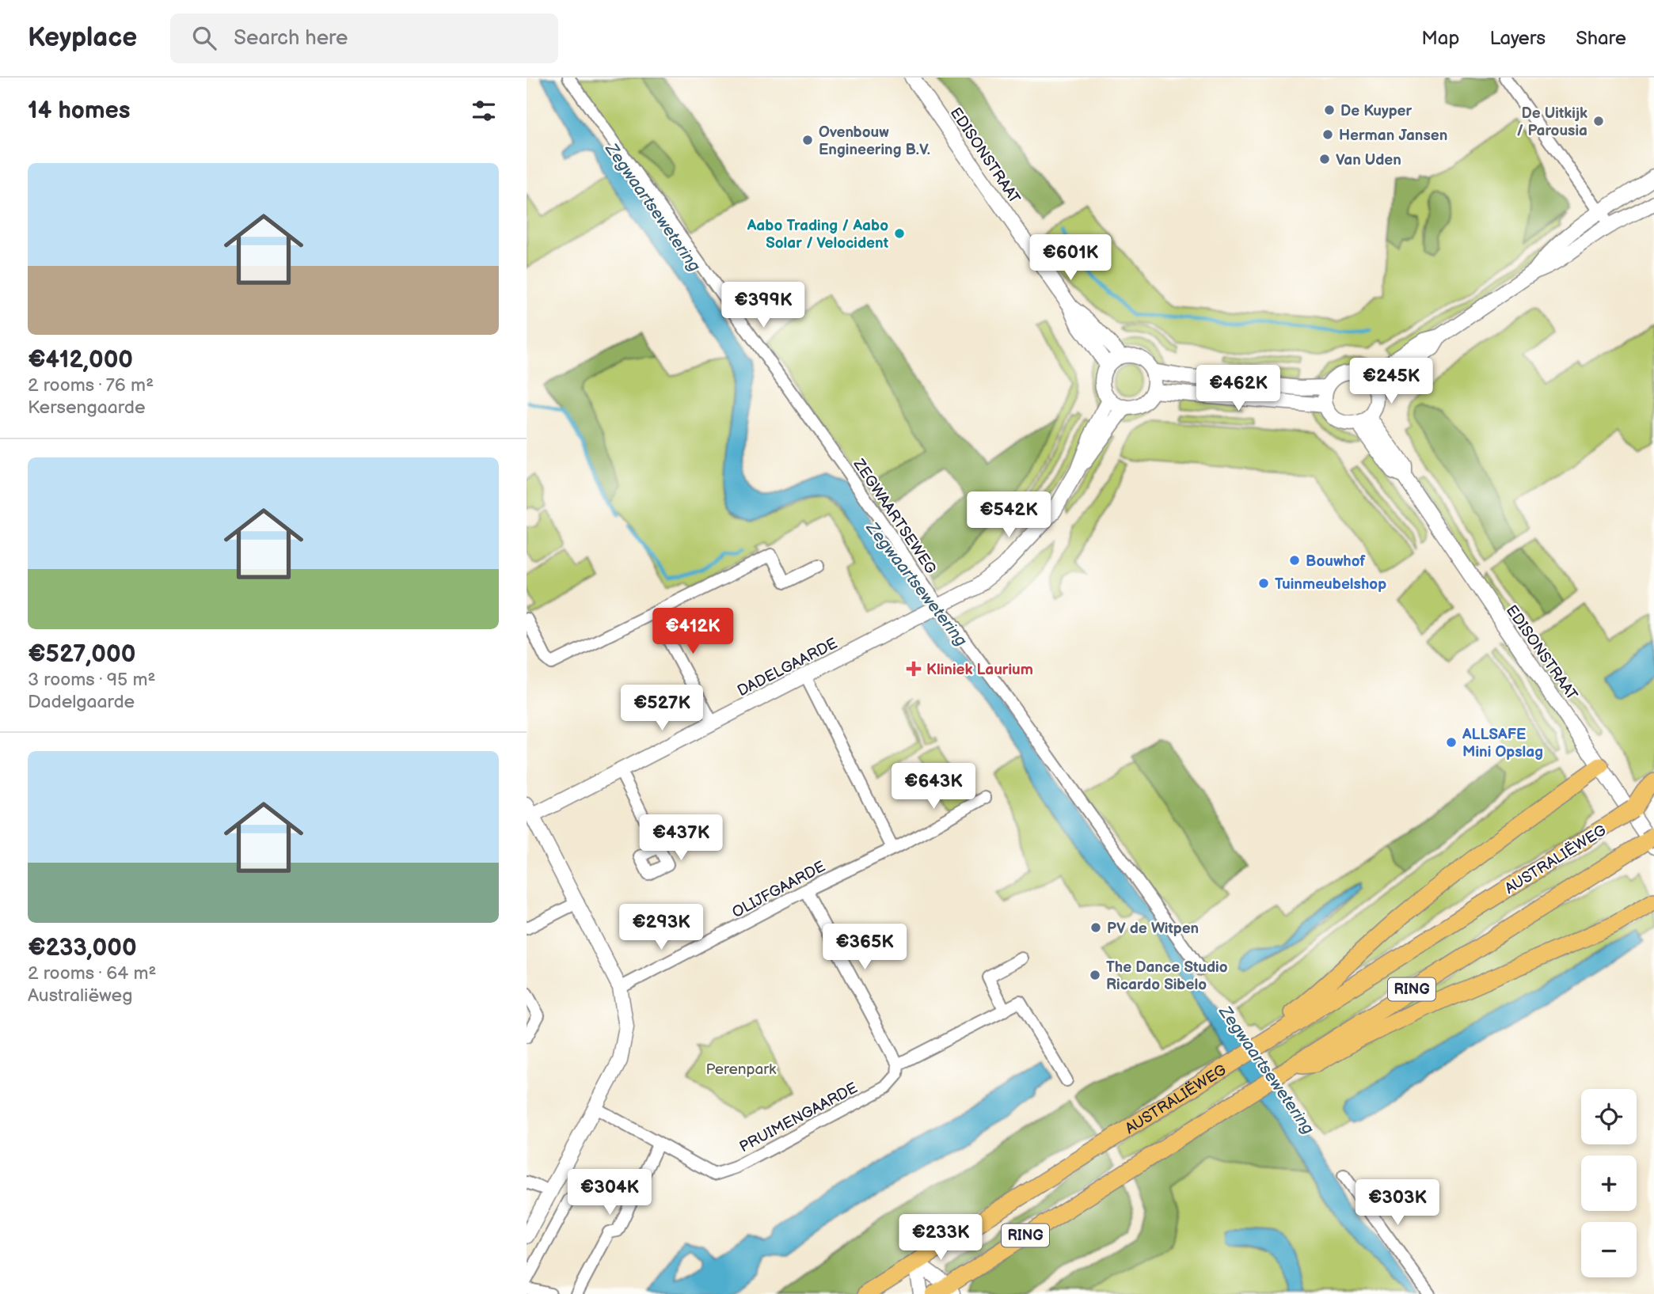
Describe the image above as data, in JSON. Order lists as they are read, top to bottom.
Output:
{
  "streets": {
    "main road": ["AUSTRALIËWEG", "RING"],
    "street": [
      "EDISONSTRAAT",
      "ZEGWAARTSEWEG",
      "DADELGAARDE",
      "OLIJFGAARDE",
      "PRUIMENGAARDE"
    ]
  },
  "crossings": [
    ["EDISONSTRAAT", "RING"],
    ["ZEGWAARTSEWEG", "DADELGAARDE"]
  ],
  "water": ["Zegwaartsewetering"],
  "parks": ["Perenpark"],
  "places": {
    "other": [
      "De Kuyper",
      "De Uitkijk / Parousia",
      "Herman Jansen",
      "Ovenbouw Engineering B.V.",
      "Van Uden",
      "Aabo Trading / Aabo Solar / Velocident",
      "Bouwhof",
      "Tuinmeubelshop",
      "ALLSAFE Mini Opslag",
      "PV de Witpen",
      "The Dance Studio Ricardo Sibelo"
    ],
    "health": ["Kliniek Laurium"]
  },
  "page": {
    "header": "Keyplace",
    "search": "Search here",
    "nav": ["Map", "Layers", "Share"],
    "heading": "14 homes",
    "list": [
      {
        "name": "€412,000",
        "note": "2 rooms · 76 m² · Kersengaarde"
      },
      {
        "name": "€527,000",
        "note": "3 rooms · 95 m² · Dadelgaarde"
      },
      {
        "name": "€233,000",
        "note": "2 rooms · 64 m² · Australiëweg"
      }
    ],
    "price": [
      "€601K",
      "€399K",
      "€245K",
      "€462K",
      "€542K",
      "€412K",
      "€527K",
      "€643K",
      "€437K",
      "€293K",
      "€365K",
      "€304K",
      "€303K",
      "€233K"
    ],
    "map_buttons": ["+", "−"]
  }
}
